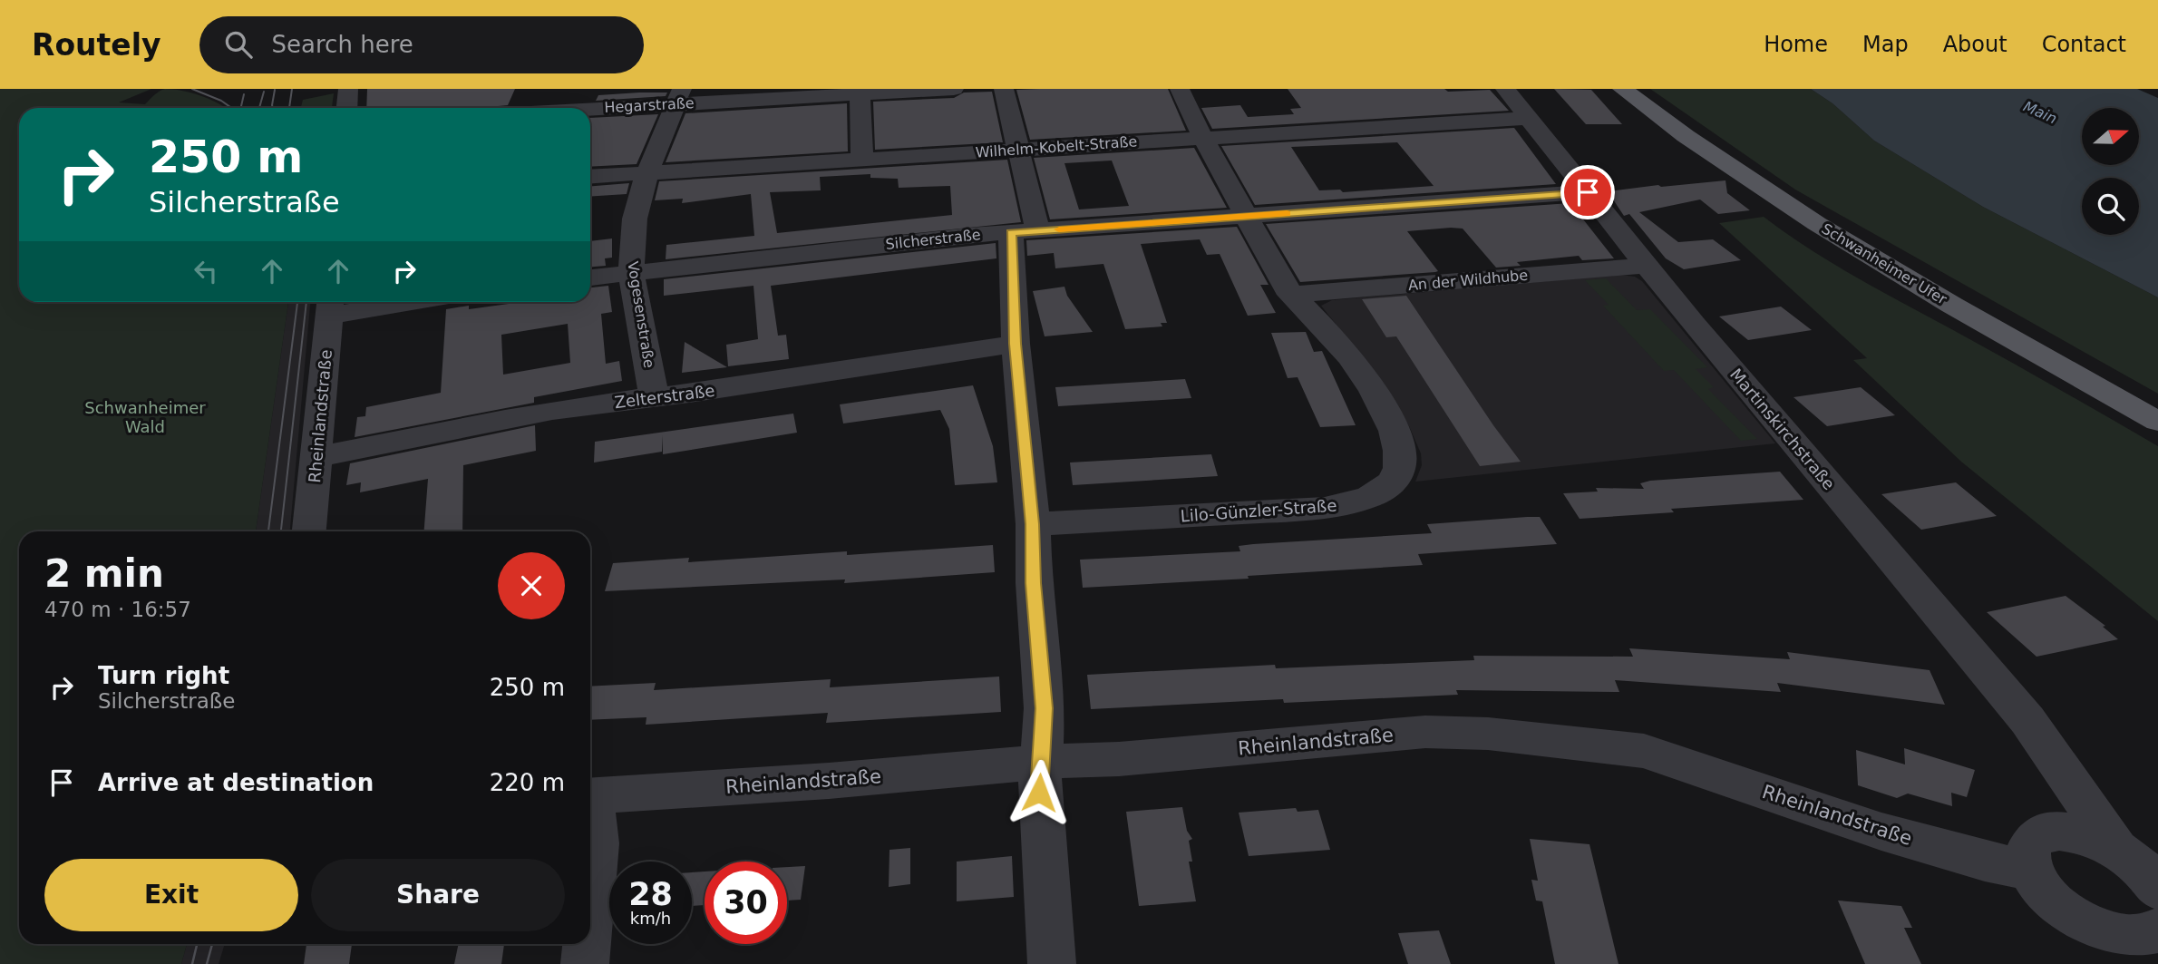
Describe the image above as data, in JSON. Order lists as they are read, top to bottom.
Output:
{
  "streets": {
    "main road": ["Schwanheimer Ufer"],
    "street": [
      "Hegarstraße",
      "Wilhelm-Kobelt-Straße",
      "Silcherstraße",
      "An der Wildhube",
      "Vogesenstraße",
      "Zelterstraße",
      "Rheinlandstraße",
      "Martinskirchstraße",
      "Lilo-Günzler-Straße"
    ]
  },
  "crossings": [
    ["Hegarstraße", "Vogesenstraße"],
    ["Wilhelm-Kobelt-Straße", "Vogesenstraße"],
    ["Wilhelm-Kobelt-Straße", "Martinskirchstraße"],
    ["Wilhelm-Kobelt-Straße", "Lilo-Günzler-Straße"],
    ["Silcherstraße", "Vogesenstraße"],
    ["Silcherstraße", "Martinskirchstraße"],
    ["Silcherstraße", "Lilo-Günzler-Straße"],
    ["An der Wildhube", "Martinskirchstraße"],
    ["An der Wildhube", "Lilo-Günzler-Straße"],
    ["Vogesenstraße", "Zelterstraße"],
    ["Zelterstraße", "Rheinlandstraße"]
  ],
  "water": ["Main"],
  "parks": ["Schwanheimer Wald"],
  "north": "right",
  "page": {
    "header": "Routely",
    "search": "Search here",
    "nav": [
      "Home",
      "Map",
      "About",
      "Contact"
    ],
    "turn": ["250 m", "Silcherstraße"],
    "heading": ["2 min", "470 m · 16:57"],
    "list": [
      {
        "name": "Turn right",
        "note": "Silcherstraße",
        "value": "250 m"
      },
      {
        "name": "Arrive at destination",
        "value": "220 m"
      }
    ],
    "buttons": ["Exit", "Share"],
    "speed": "28 km/h",
    "limit": "30"
  }
}
